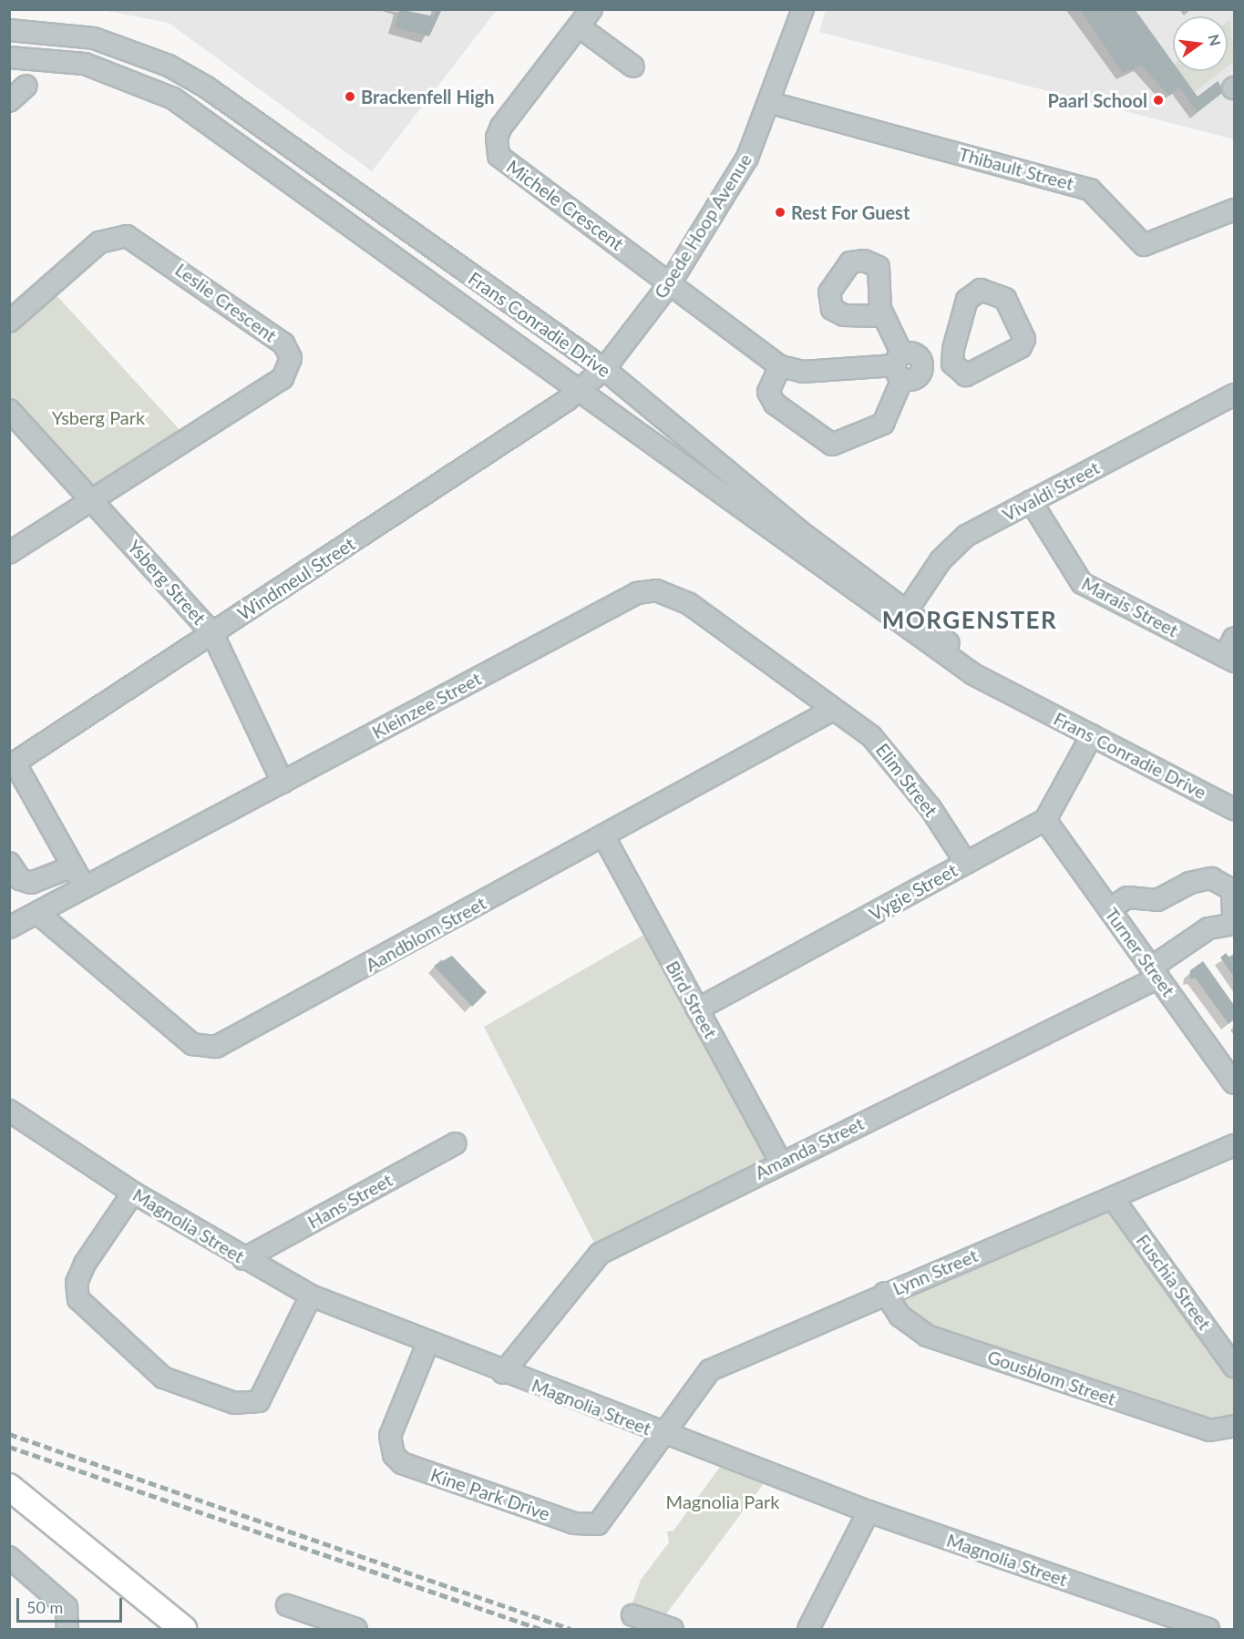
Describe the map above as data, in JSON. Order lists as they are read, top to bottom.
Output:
{
  "streets": {
    "street": [
      "Thibault Street",
      "Michele Crescent",
      "Goede Hoop Avenue",
      "Leslie Crescent",
      "Frans Conradie Drive",
      "Vivaldi Street",
      "Windmeul Street",
      "Ysberg Street",
      "Marais Street",
      "Kleinzee Street",
      "Elim Street",
      "Vygie Street",
      "Aandblom Street",
      "Turner Street",
      "Bird Street",
      "Amanda Street",
      "Hans Street",
      "Magnolia Street",
      "Lynn Street",
      "Fuschia Street",
      "Gousblom Street",
      "Kine Park Drive"
    ]
  },
  "crossings": [
    ["Thibault Street", "Goede Hoop Avenue"],
    ["Michele Crescent", "Goede Hoop Avenue"],
    ["Goede Hoop Avenue", "Frans Conradie Drive"],
    ["Goede Hoop Avenue", "Windmeul Street"],
    ["Leslie Crescent", "Ysberg Street"],
    ["Frans Conradie Drive", "Vivaldi Street"],
    ["Frans Conradie Drive", "Windmeul Street"],
    ["Vivaldi Street", "Marais Street"],
    ["Windmeul Street", "Ysberg Street"],
    ["Ysberg Street", "Kleinzee Street"],
    ["Kleinzee Street", "Elim Street"],
    ["Kleinzee Street", "Aandblom Street"],
    ["Elim Street", "Vygie Street"],
    ["Elim Street", "Aandblom Street"],
    ["Vygie Street", "Turner Street"],
    ["Vygie Street", "Bird Street"],
    ["Aandblom Street", "Bird Street"],
    ["Turner Street", "Amanda Street"],
    ["Bird Street", "Amanda Street"],
    ["Amanda Street", "Magnolia Street"],
    ["Hans Street", "Magnolia Street"],
    ["Magnolia Street", "Lynn Street"],
    ["Magnolia Street", "Kine Park Drive"],
    ["Lynn Street", "Fuschia Street"],
    ["Lynn Street", "Gousblom Street"],
    ["Lynn Street", "Kine Park Drive"]
  ],
  "districts": ["MORGENSTER"],
  "parks": ["Ysberg Park", "Magnolia Park"],
  "places": ["Brackenfell High", "Paarl School", "Rest For Guest"],
  "scale_bar": "50 m",
  "north": "right"
}
